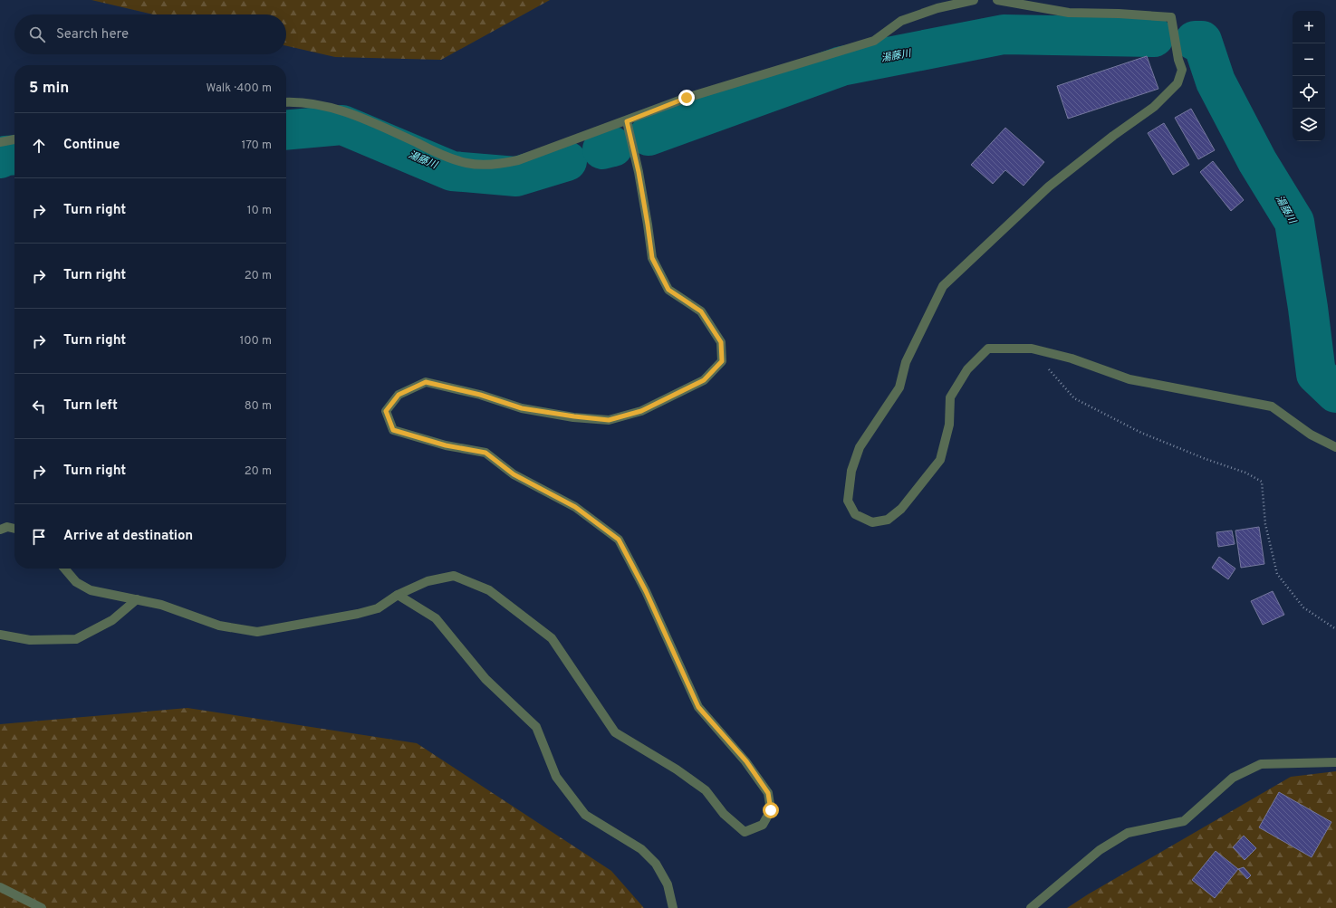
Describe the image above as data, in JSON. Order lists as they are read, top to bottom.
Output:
{
  "water": ["湯藤川"],
  "page": {
    "map_buttons": ["+", "−"],
    "search": "Search here",
    "heading": ["5 min", "Walk · 400 m"],
    "list": [
      ["Continue", "170 m"],
      ["Turn right", "10 m"],
      ["Turn right", "20 m"],
      ["Turn right", "100 m"],
      ["Turn left", "80 m"],
      ["Turn right", "20 m"],
      "Arrive at destination"
    ]
  }
}
